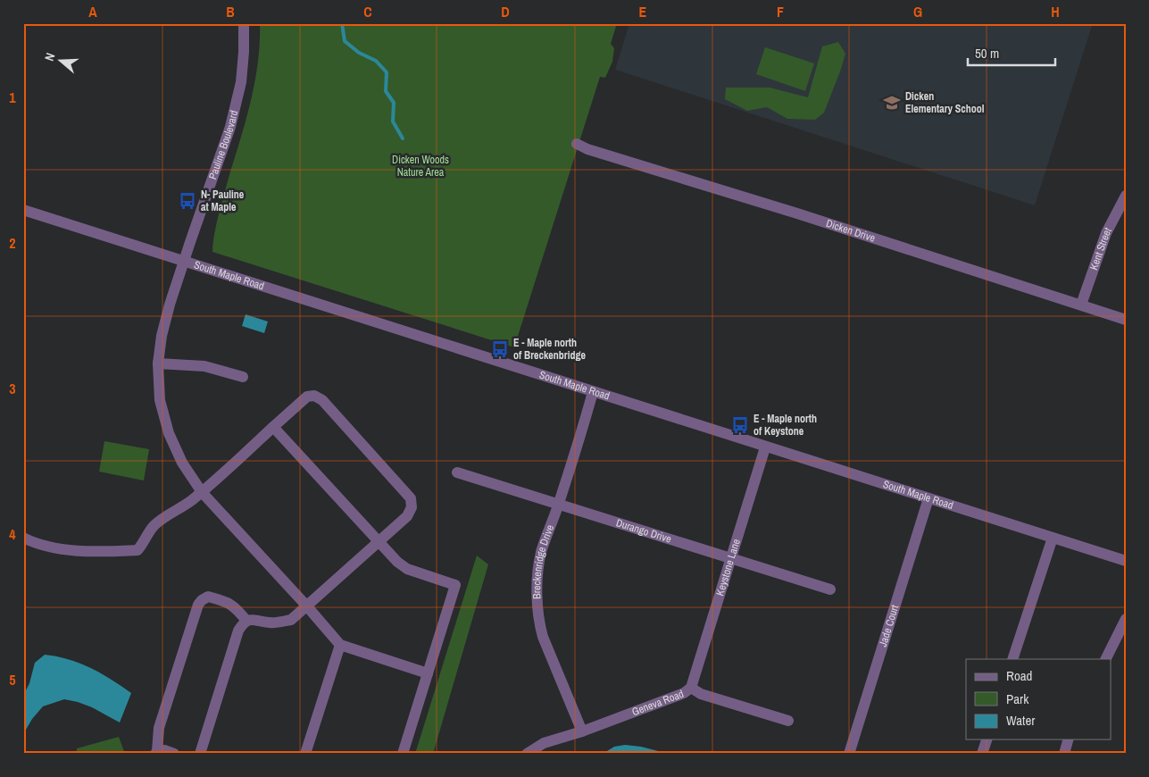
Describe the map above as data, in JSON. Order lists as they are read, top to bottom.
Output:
{
  "streets": {
    "street": [
      "Pauline Boulevard",
      "Dicken Drive",
      "Kent Street",
      "South Maple Road",
      "Durango Drive",
      "Breckenridge Drive",
      "Keystone Lane",
      "Jade Court",
      "Geneva Road"
    ]
  },
  "crossings": [
    ["Pauline Boulevard", "South Maple Road"],
    ["Dicken Drive", "Kent Street"],
    ["South Maple Road", "Breckenridge Drive"],
    ["South Maple Road", "Keystone Lane"],
    ["South Maple Road", "Jade Court"],
    ["Durango Drive", "Breckenridge Drive"],
    ["Durango Drive", "Keystone Lane"],
    ["Breckenridge Drive", "Geneva Road"],
    ["Keystone Lane", "Geneva Road"]
  ],
  "parks": ["Dicken Woods Nature Area"],
  "places": {
    "school or university": ["Dicken Elementary School"],
    "bus stop": ["N- Pauline at Maple", "E - Maple north of Breckenbridge", "E - Maple north of Keystone"]
  },
  "legend": ["Road", "Park", "Water"],
  "scale_bar": "50 m",
  "north": "left",
  "grid": {
    "columns": [
      "A",
      "B",
      "C",
      "D",
      "E",
      "F",
      "G",
      "H"
    ],
    "rows": [
      "1",
      "2",
      "3",
      "4",
      "5"
    ]
  }
}
